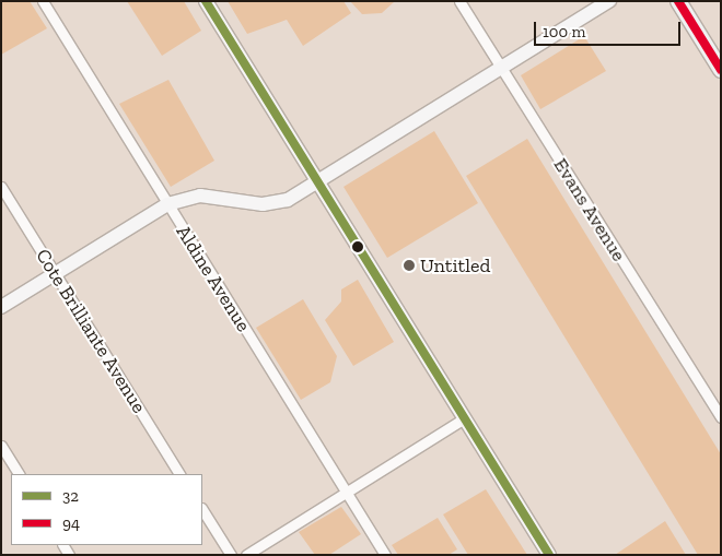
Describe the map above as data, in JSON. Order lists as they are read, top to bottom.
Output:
{
  "streets": {
    "street": ["Evans Avenue", "Aldine Avenue", "Cote Brilliante Avenue"]
  },
  "places": ["Untitled"],
  "lines": ["transit line 32", "transit line 94"],
  "legend": ["32", "94"],
  "scale_bar": "100 m"
}
